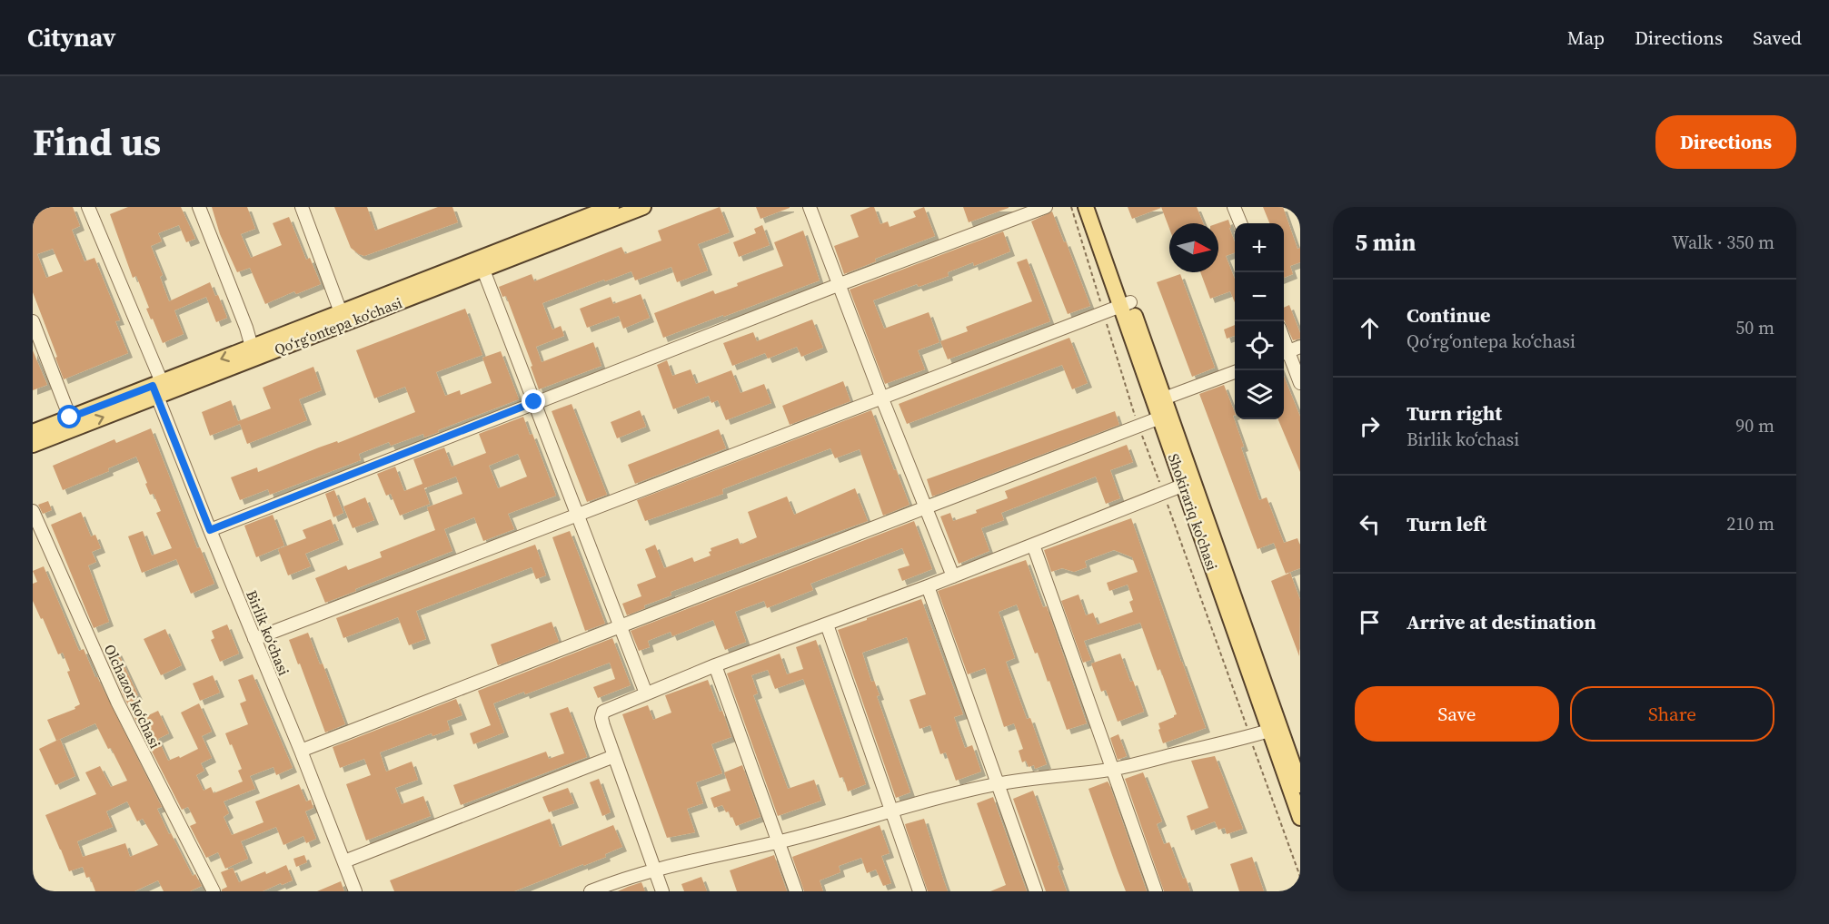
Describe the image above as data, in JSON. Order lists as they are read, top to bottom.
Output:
{
  "streets": {
    "main road": ["Qoʻrgʻontepa koʻchasi", "Shokirariq ko'chasi"],
    "street": ["Birlik koʻchasi", "Olchazor koʻchasi"]
  },
  "crossings": [
    ["Qoʻrgʻontepa koʻchasi", "Birlik koʻchasi"]
  ],
  "north": "right",
  "page": {
    "header": "Citynav",
    "nav": ["Map", "Directions", "Saved"],
    "title": "Find us",
    "buttons": [
      "Directions",
      ["Save", "Share"]
    ],
    "heading": ["5 min", "Walk · 350 m"],
    "map_buttons": ["+", "−"],
    "list": [
      ["Continue", "Qoʻrgʻontepa koʻchasi", "50 m"],
      ["Turn right", "Birlik koʻchasi", "90 m"],
      ["Turn left", "210 m"],
      "Arrive at destination"
    ]
  }
}
